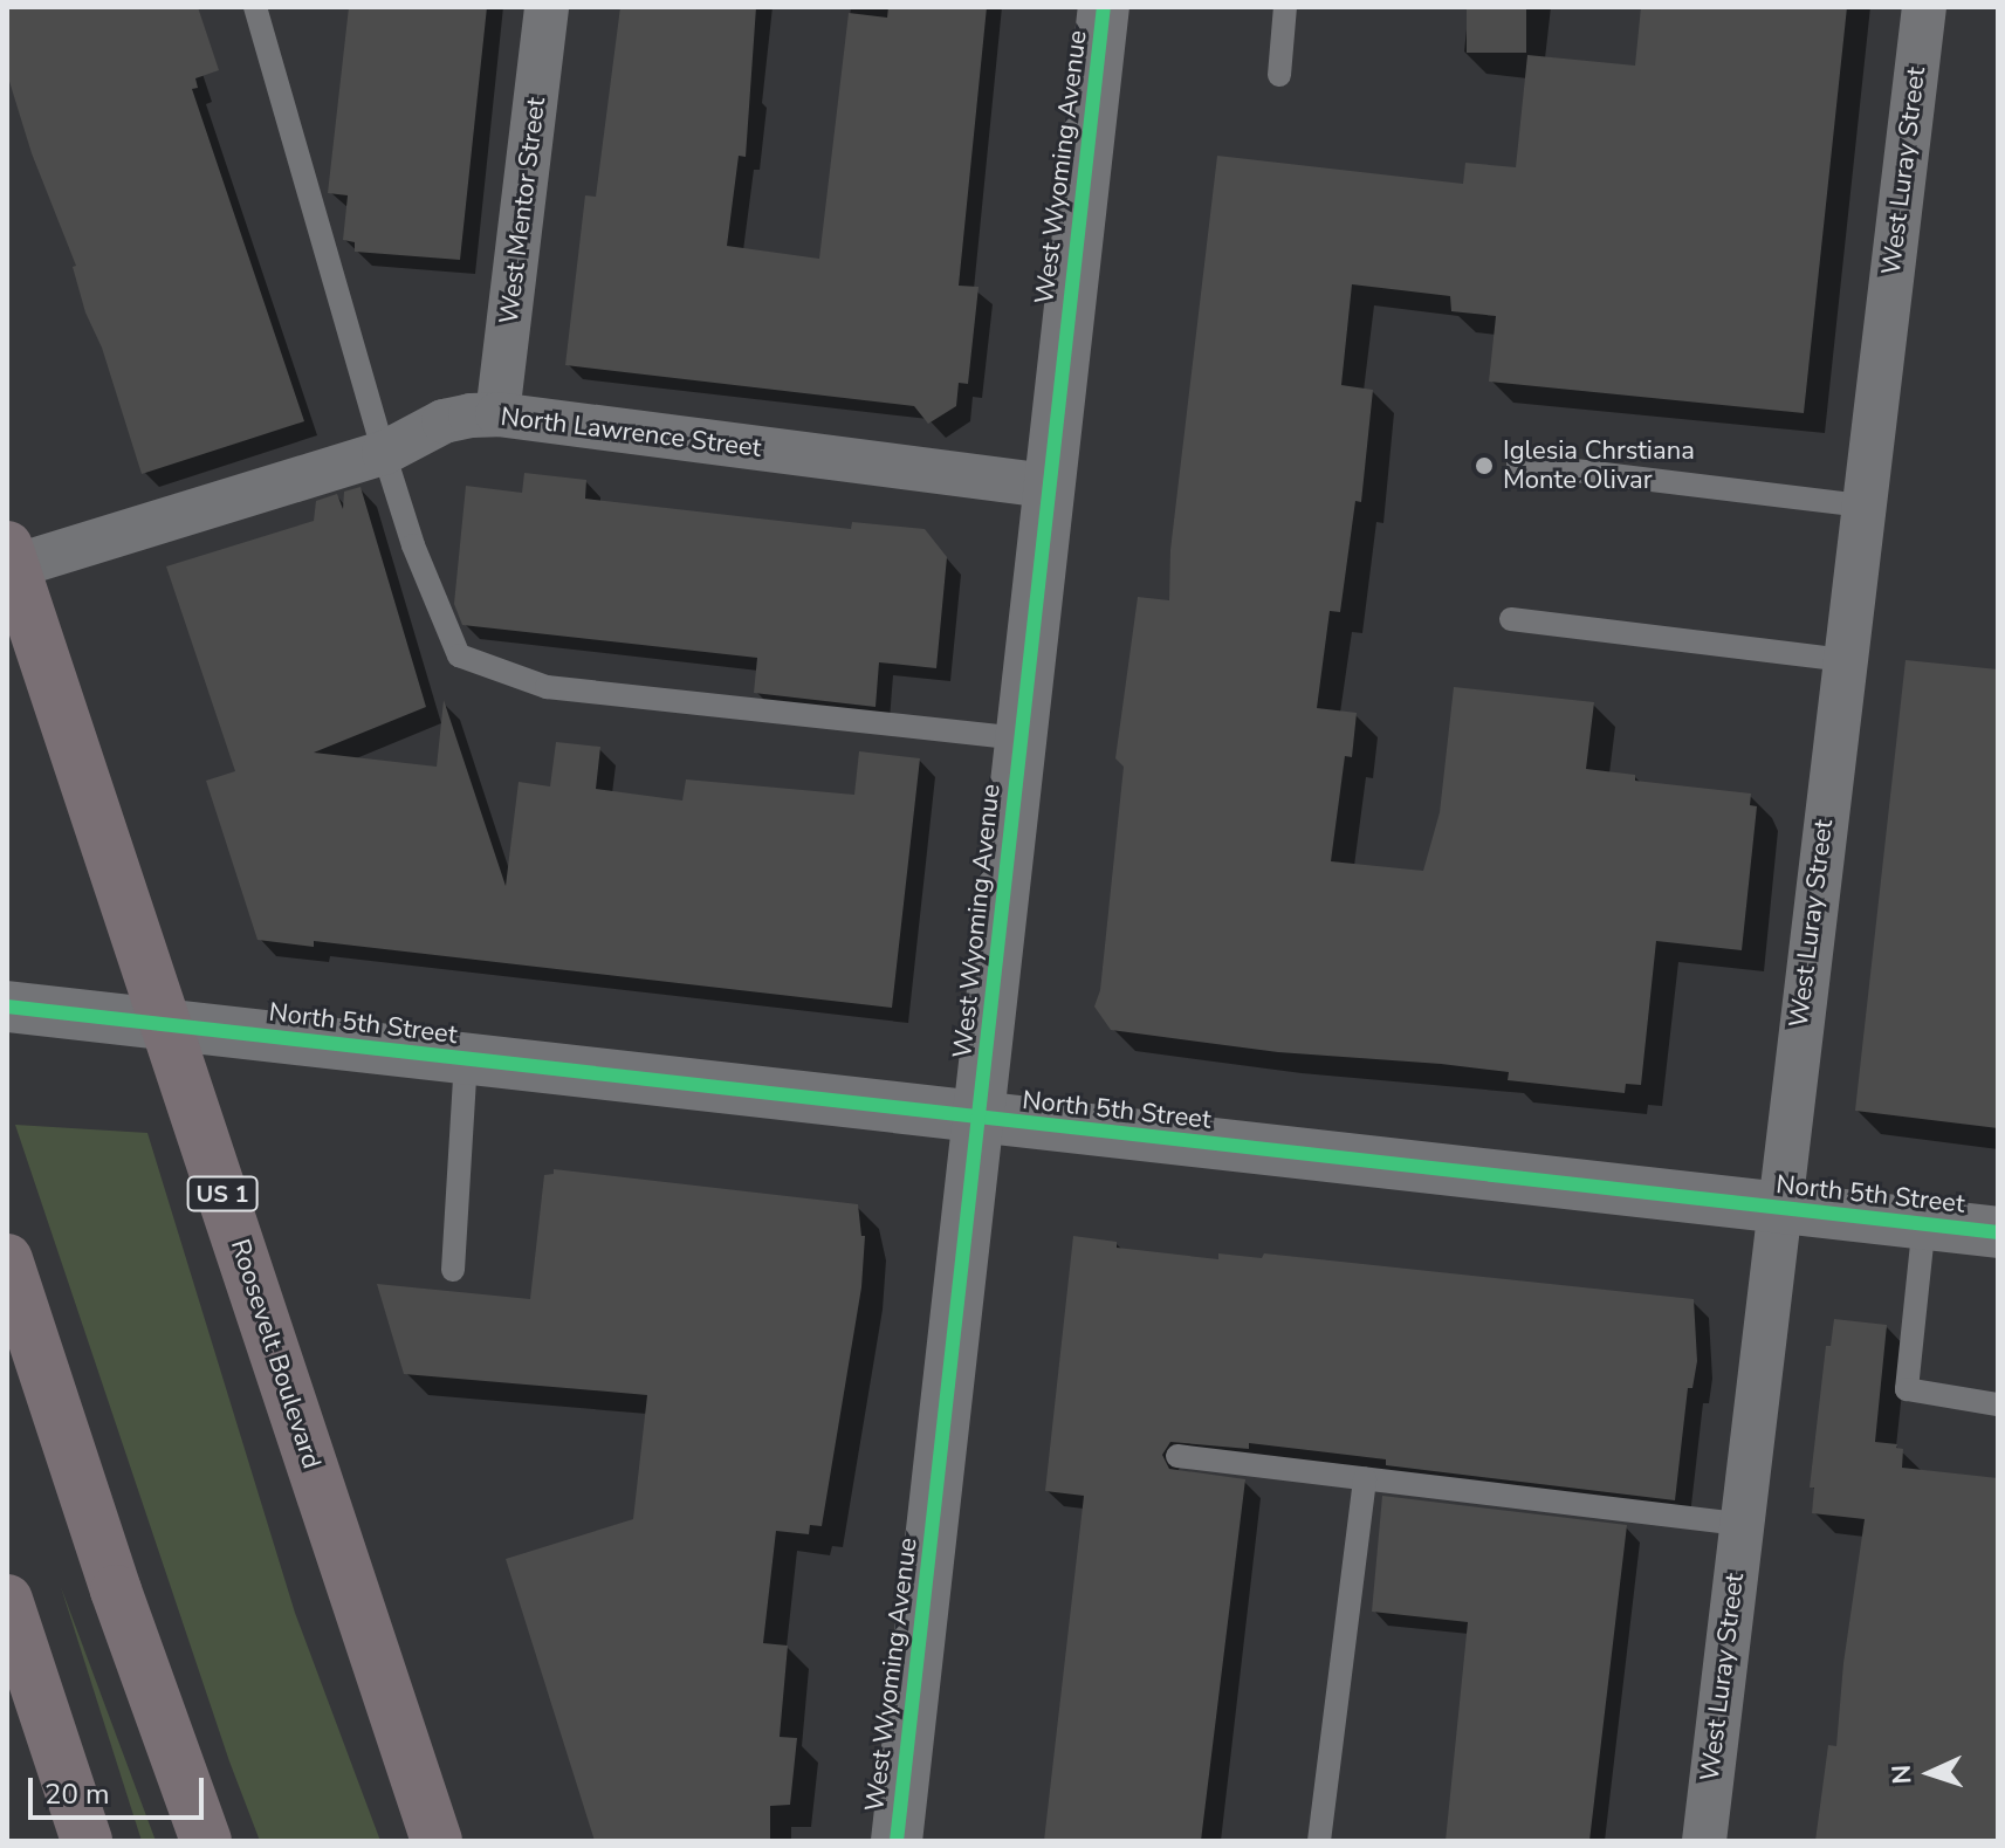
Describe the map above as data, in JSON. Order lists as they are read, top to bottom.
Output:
{
  "streets": {
    "highway": ["US 1", "Roosevelt Boulevard"],
    "street": [
      "West Wyoming Avenue",
      "West Luray Street",
      "West Mentor Street",
      "North Lawrence Street",
      "North 5th Street"
    ]
  },
  "crossings": [
    ["West Wyoming Avenue", "North Lawrence Street"],
    ["West Wyoming Avenue", "North 5th Street"],
    ["West Luray Street", "North 5th Street"],
    ["West Mentor Street", "North Lawrence Street"],
    ["North Lawrence Street", "Roosevelt Boulevard"],
    ["North 5th Street", "Roosevelt Boulevard"]
  ],
  "places": ["Iglesia Chrstiana Monte Olivar"],
  "scale_bar": "20 m",
  "north": "left"
}
